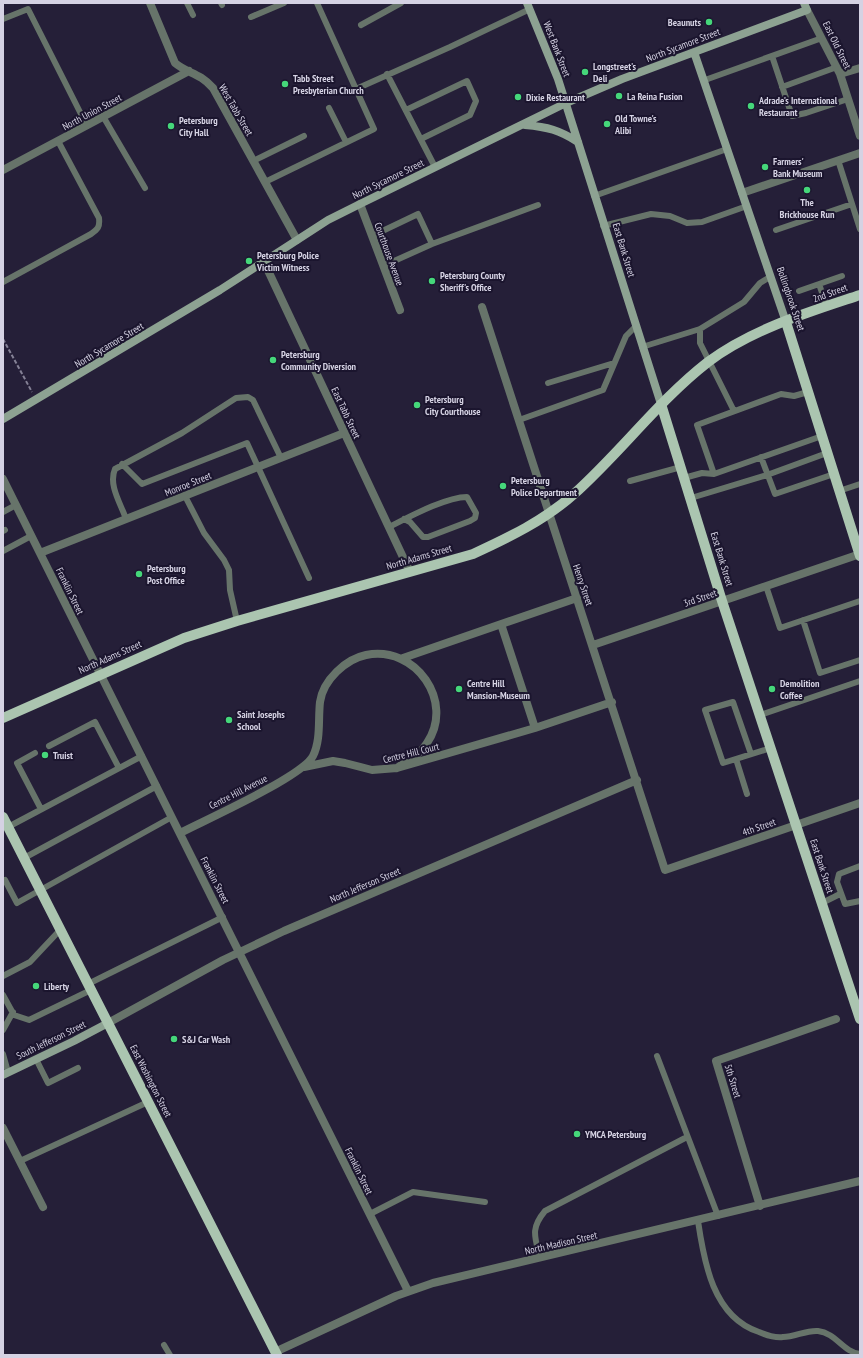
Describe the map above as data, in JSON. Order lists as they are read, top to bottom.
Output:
{
  "streets": {
    "main road": [
      "East Bank Street",
      "2nd Street",
      "Bollingbrook Street",
      "North Adams Street",
      "East Washington Street"
    ],
    "street": [
      "North Sycamore Street",
      "East Old Street",
      "West Bank Street",
      "West Tabb Street",
      "North Union Street",
      "Courthouse Avenue",
      "East Tabb Street",
      "Monroe Street",
      "Henry Street",
      "Franklin Street",
      "3rd Street",
      "Centre Hill Court",
      "Centre Hill Avenue",
      "4th Street",
      "North Jefferson Street",
      "South Jefferson Street",
      "5th Street",
      "North Madison Street"
    ]
  },
  "crossings": [
    ["North Sycamore Street", "East Old Street"],
    ["North Sycamore Street", "West Bank Street"],
    ["North Sycamore Street", "West Tabb Street"],
    ["North Sycamore Street", "East Bank Street"],
    ["North Sycamore Street", "Courthouse Avenue"],
    ["North Sycamore Street", "Bollingbrook Street"],
    ["North Sycamore Street", "East Tabb Street"],
    ["West Bank Street", "East Bank Street"],
    ["West Tabb Street", "North Union Street"],
    ["East Bank Street", "North Adams Street"],
    ["East Bank Street", "3rd Street"],
    ["East Bank Street", "4th Street"],
    ["2nd Street", "Bollingbrook Street"],
    ["2nd Street", "North Adams Street"],
    ["Bollingbrook Street", "North Adams Street"],
    ["Bollingbrook Street", "3rd Street"],
    ["East Tabb Street", "Monroe Street"],
    ["East Tabb Street", "North Adams Street"],
    ["Monroe Street", "Franklin Street"],
    ["North Adams Street", "Henry Street"],
    ["North Adams Street", "Franklin Street"],
    ["Henry Street", "3rd Street"],
    ["Henry Street", "Centre Hill Court"],
    ["Henry Street", "4th Street"],
    ["Henry Street", "North Jefferson Street"],
    ["Franklin Street", "Centre Hill Avenue"],
    ["Franklin Street", "North Jefferson Street"],
    ["Franklin Street", "North Madison Street"],
    ["Centre Hill Court", "Centre Hill Avenue"],
    ["North Jefferson Street", "South Jefferson Street"],
    ["North Jefferson Street", "East Washington Street"],
    ["South Jefferson Street", "East Washington Street"],
    ["East Washington Street", "North Madison Street"],
    ["5th Street", "North Madison Street"]
  ],
  "places": [
    "Beaunuts",
    "Longstreet's Deli",
    "Tabb Street Presbyterian Church",
    "La Reina Fusion",
    "Dixie Restaurant",
    "Adrade's International Restaurant",
    "Old Towne's Alibi",
    "Petersburg City Hall",
    "Farmers' Bank Museum",
    "The Brickhouse Run",
    "Petersburg Police Victim Witness",
    "Petersburg County Sheriff's Office",
    "Petersburg Community Diversion",
    "Petersburg City Courthouse",
    "Petersburg Police Department",
    "Petersburg Post Office",
    "Centre Hill Mansion-Museum",
    "Demolition Coffee",
    "Saint Josephs School",
    "Truist",
    "Liberty",
    "S&J Car Wash",
    "YMCA Petersburg"
  ]
}
